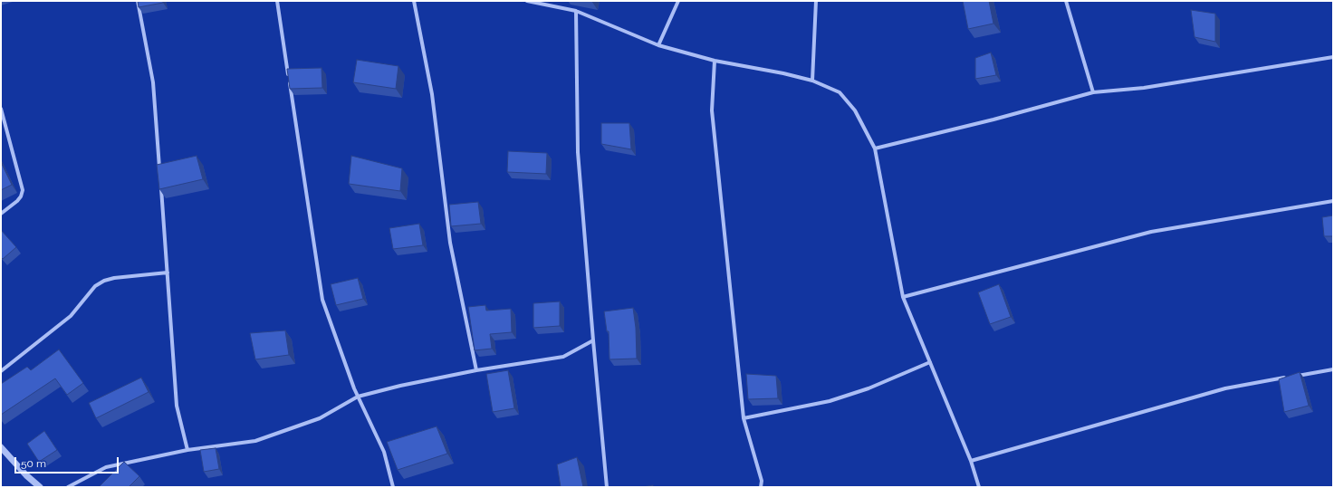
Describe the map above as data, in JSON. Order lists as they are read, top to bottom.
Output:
{
  "scale_bar": "50 m"
}
